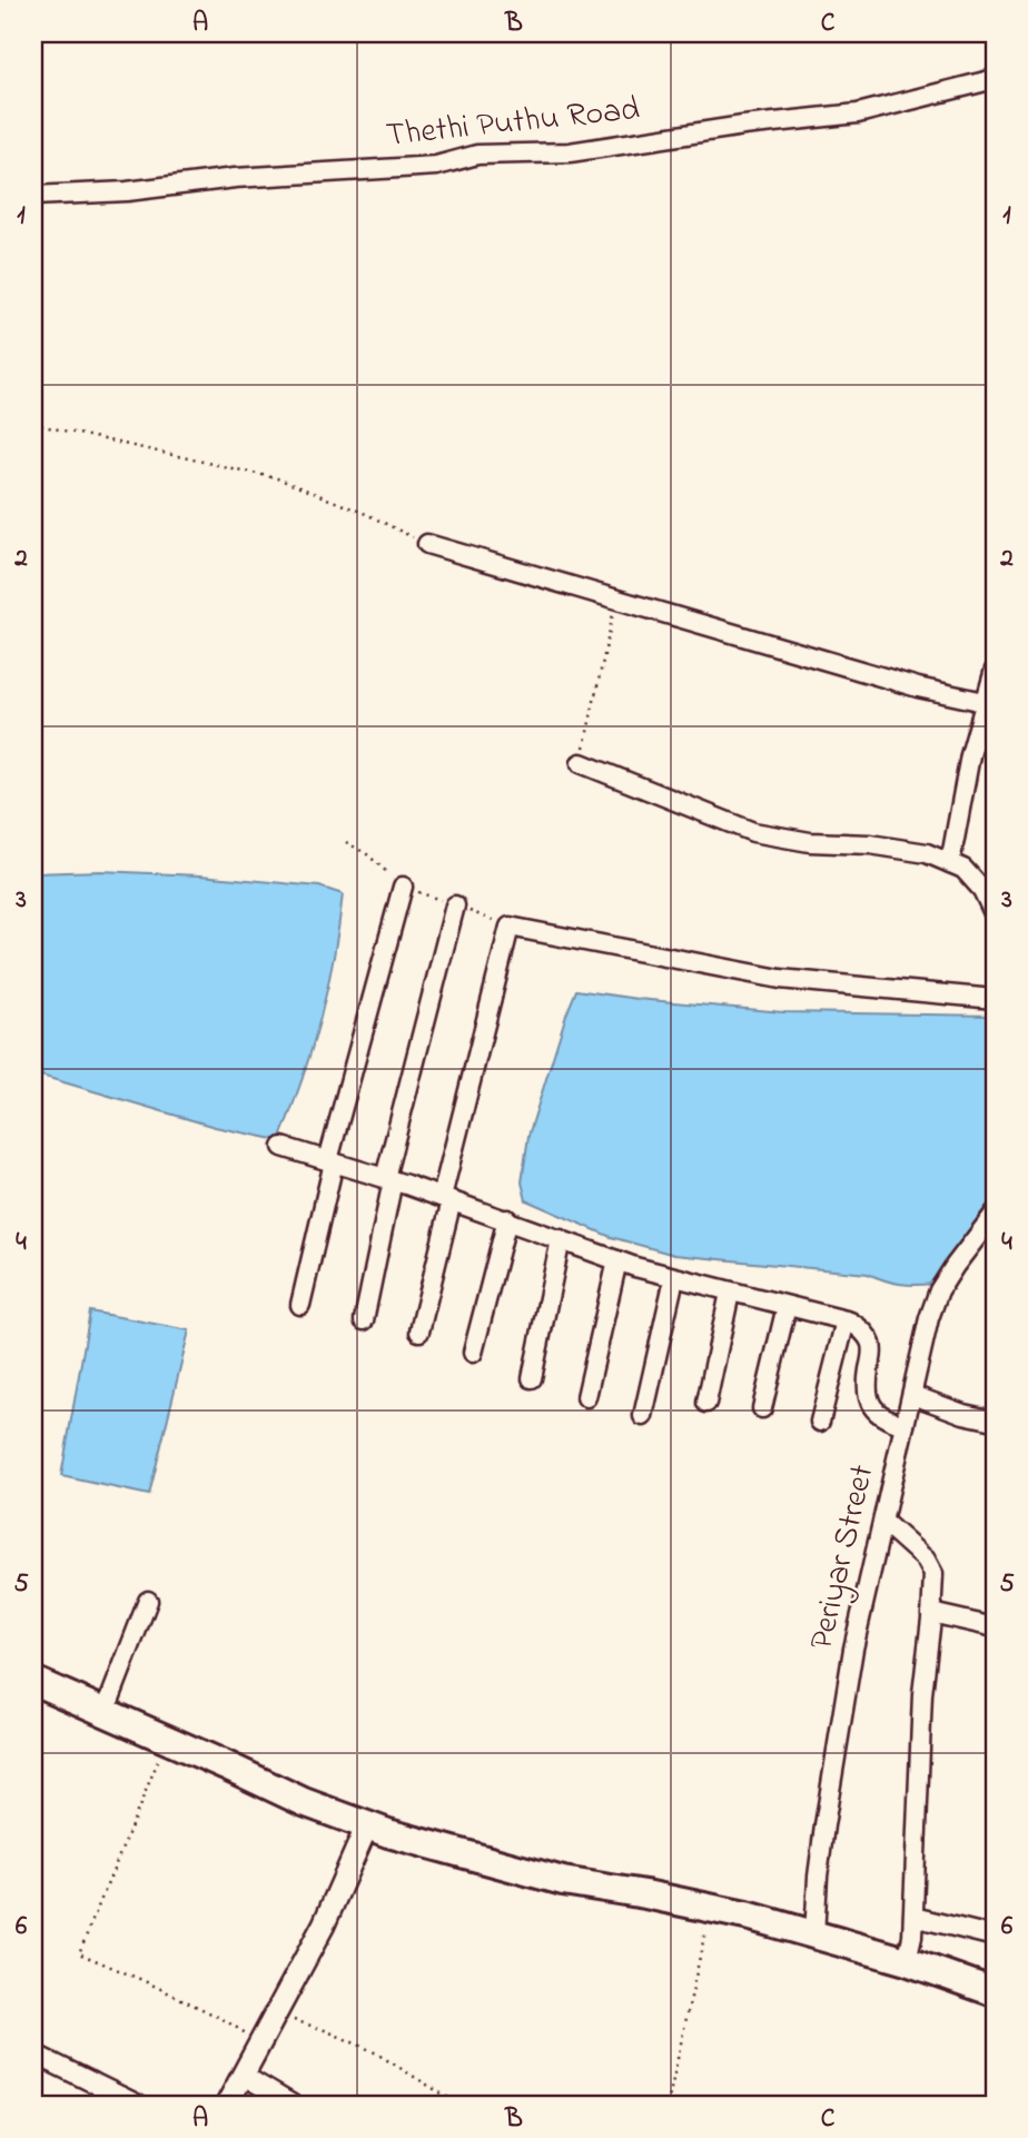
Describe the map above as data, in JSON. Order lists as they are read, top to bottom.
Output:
{
  "streets": {
    "street": ["Thethi Puthu Road", "Periyar Street"]
  },
  "grid": {
    "columns": ["A", "B", "C"],
    "rows": [
      "1",
      "2",
      "3",
      "4",
      "5",
      "6"
    ]
  }
}
